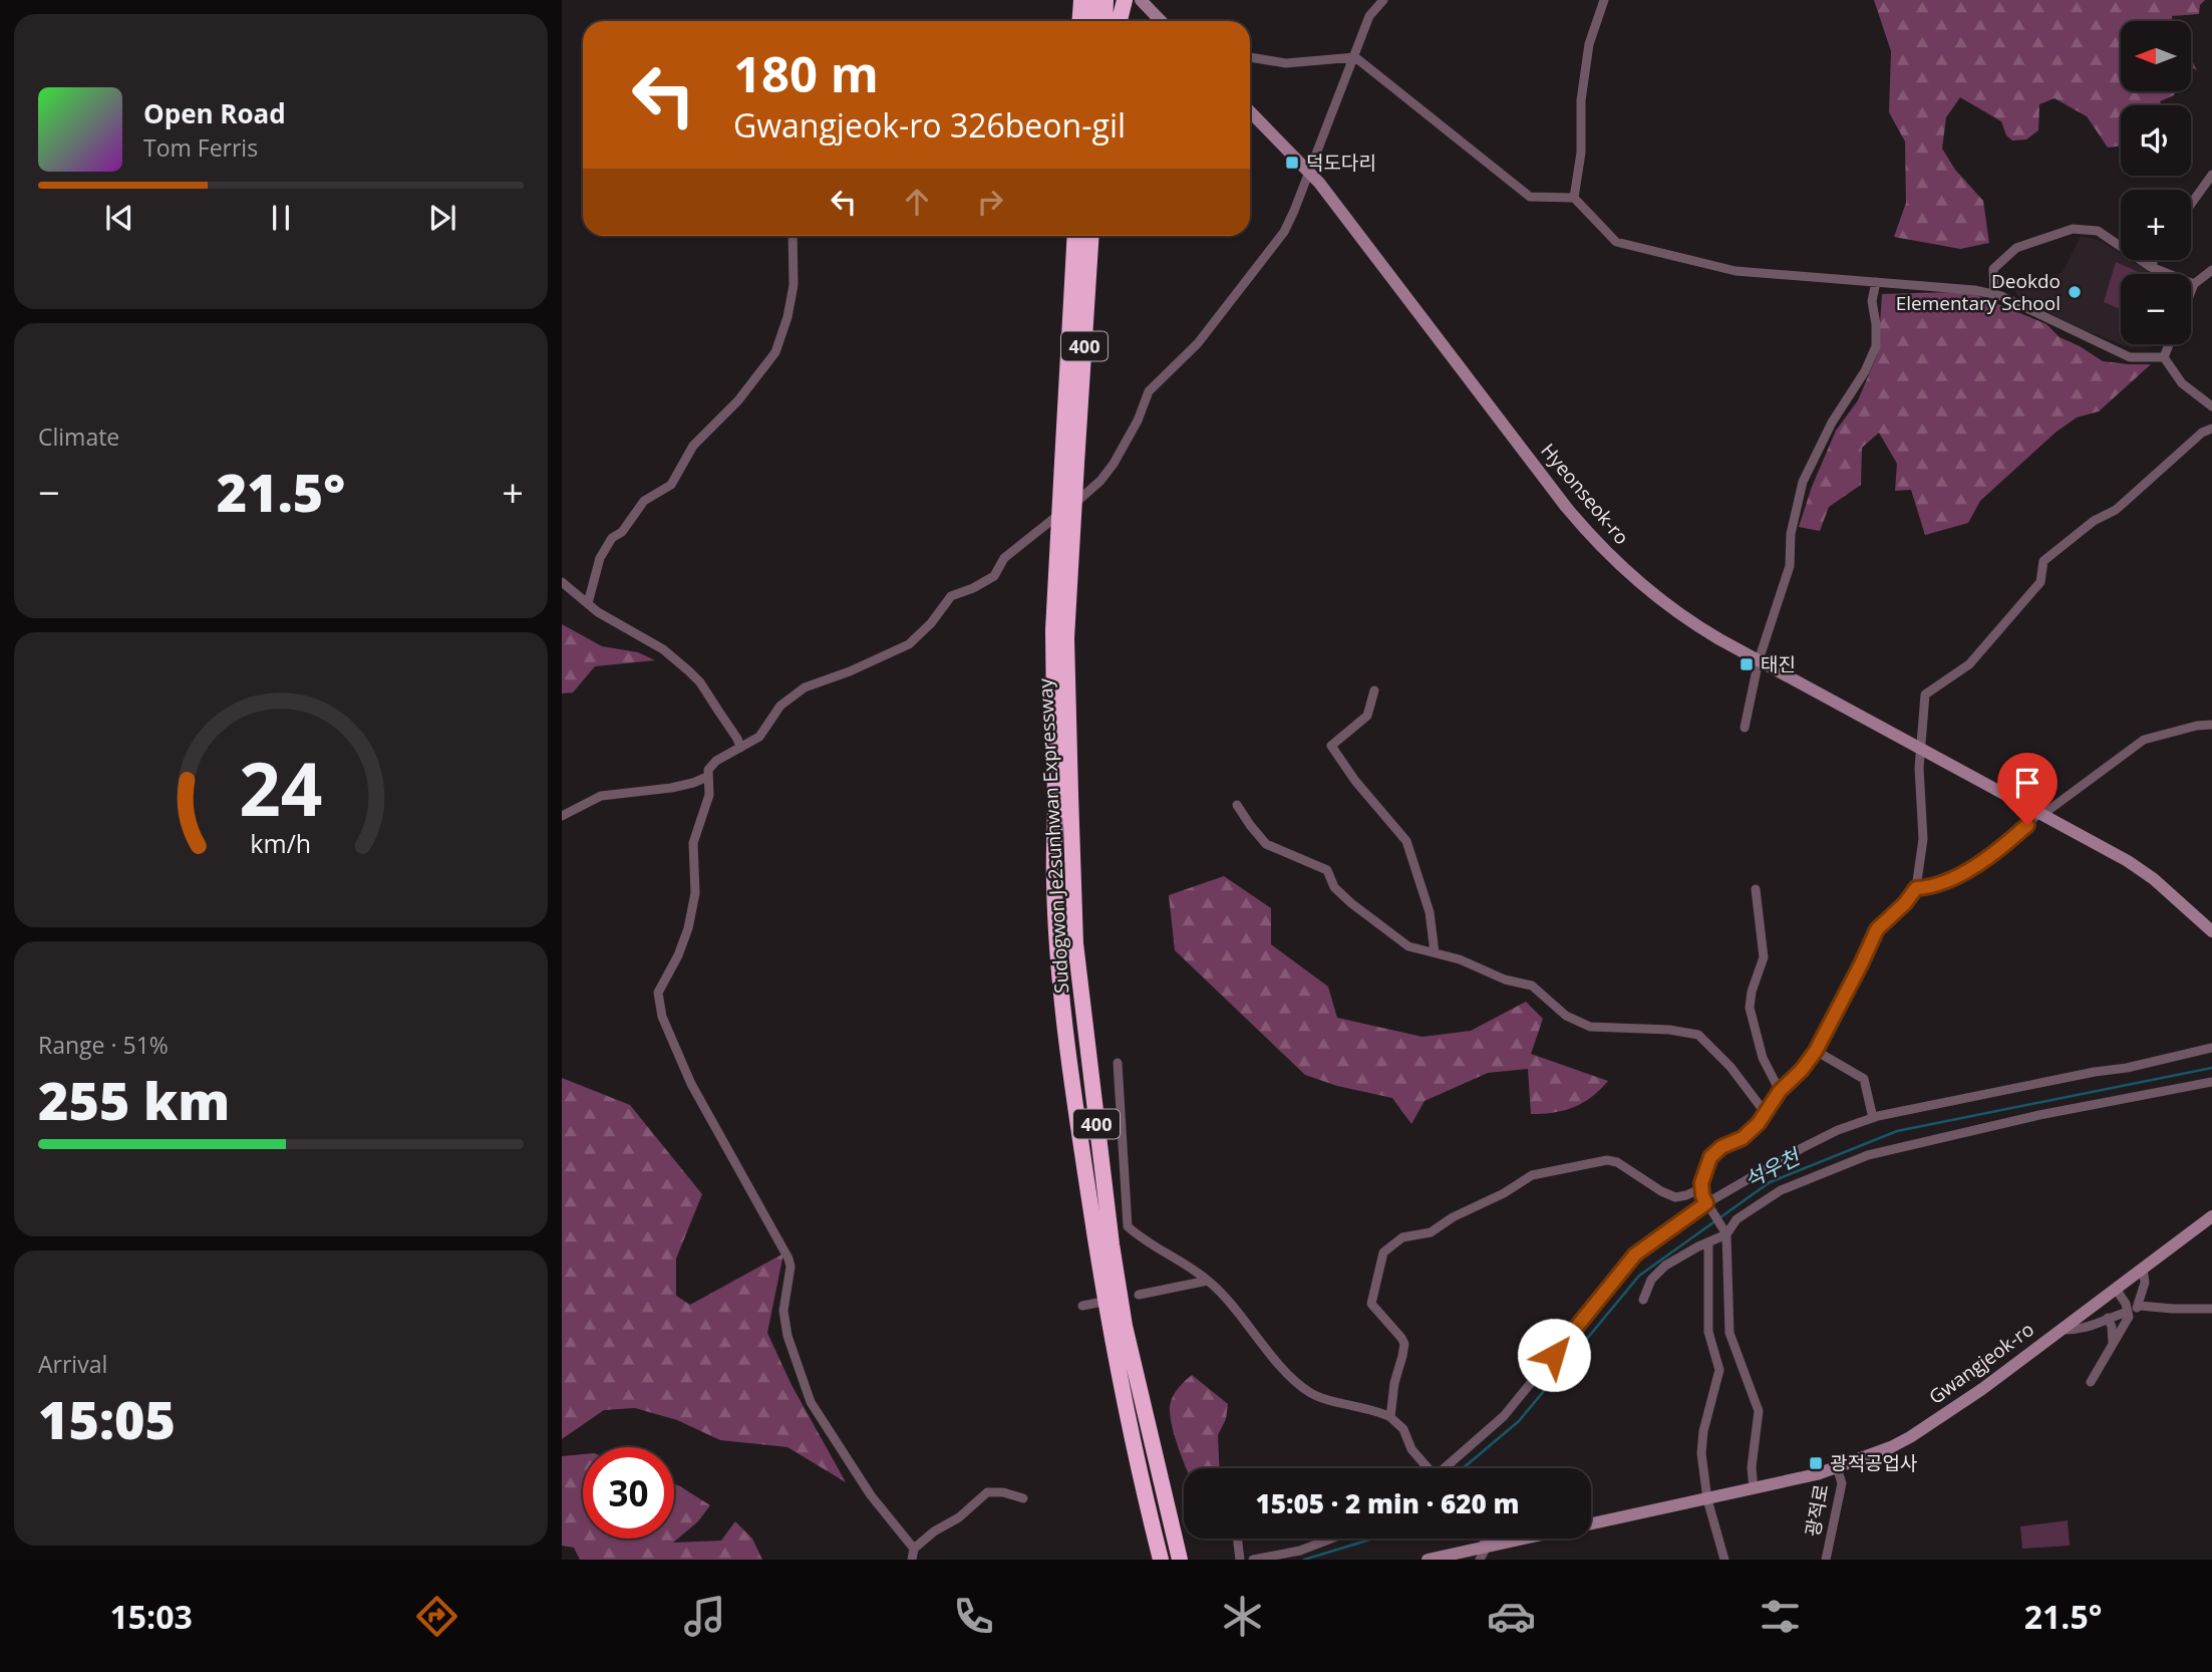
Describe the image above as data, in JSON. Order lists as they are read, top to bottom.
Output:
{
  "streets": {
    "highway": ["400", "Sudogwon Je2sunhwan Expressway"],
    "street": ["Hyeonseok-ro", "Gwangjeok-ro", "광적로"]
  },
  "crossings": [
    ["Gwangjeok-ro", "광적로"]
  ],
  "water": ["석우천"],
  "places": {
    "transit": ["덕도다리", "태진", "광적공업사"],
    "other": ["Deokdo Elementary School"]
  },
  "north": "left",
  "page": {
    "map_buttons": ["+", "−"],
    "turn": ["180 m", "Gwangjeok-ro 326beon-gil"],
    "song": ["Open Road", "Tom Ferris"],
    "tile": [
      "Climate",
      ["Range · 51%", "255 km"],
      ["Arrival", "15:05"]
    ],
    "heat": ["−", "21.5°", "+"],
    "limit": "30",
    "trip": "15:05 · 2 min · 620 m",
    "tabs": ["15:03", "21.5°"],
    "gauge": ["24", "km/h"]
  }
}
